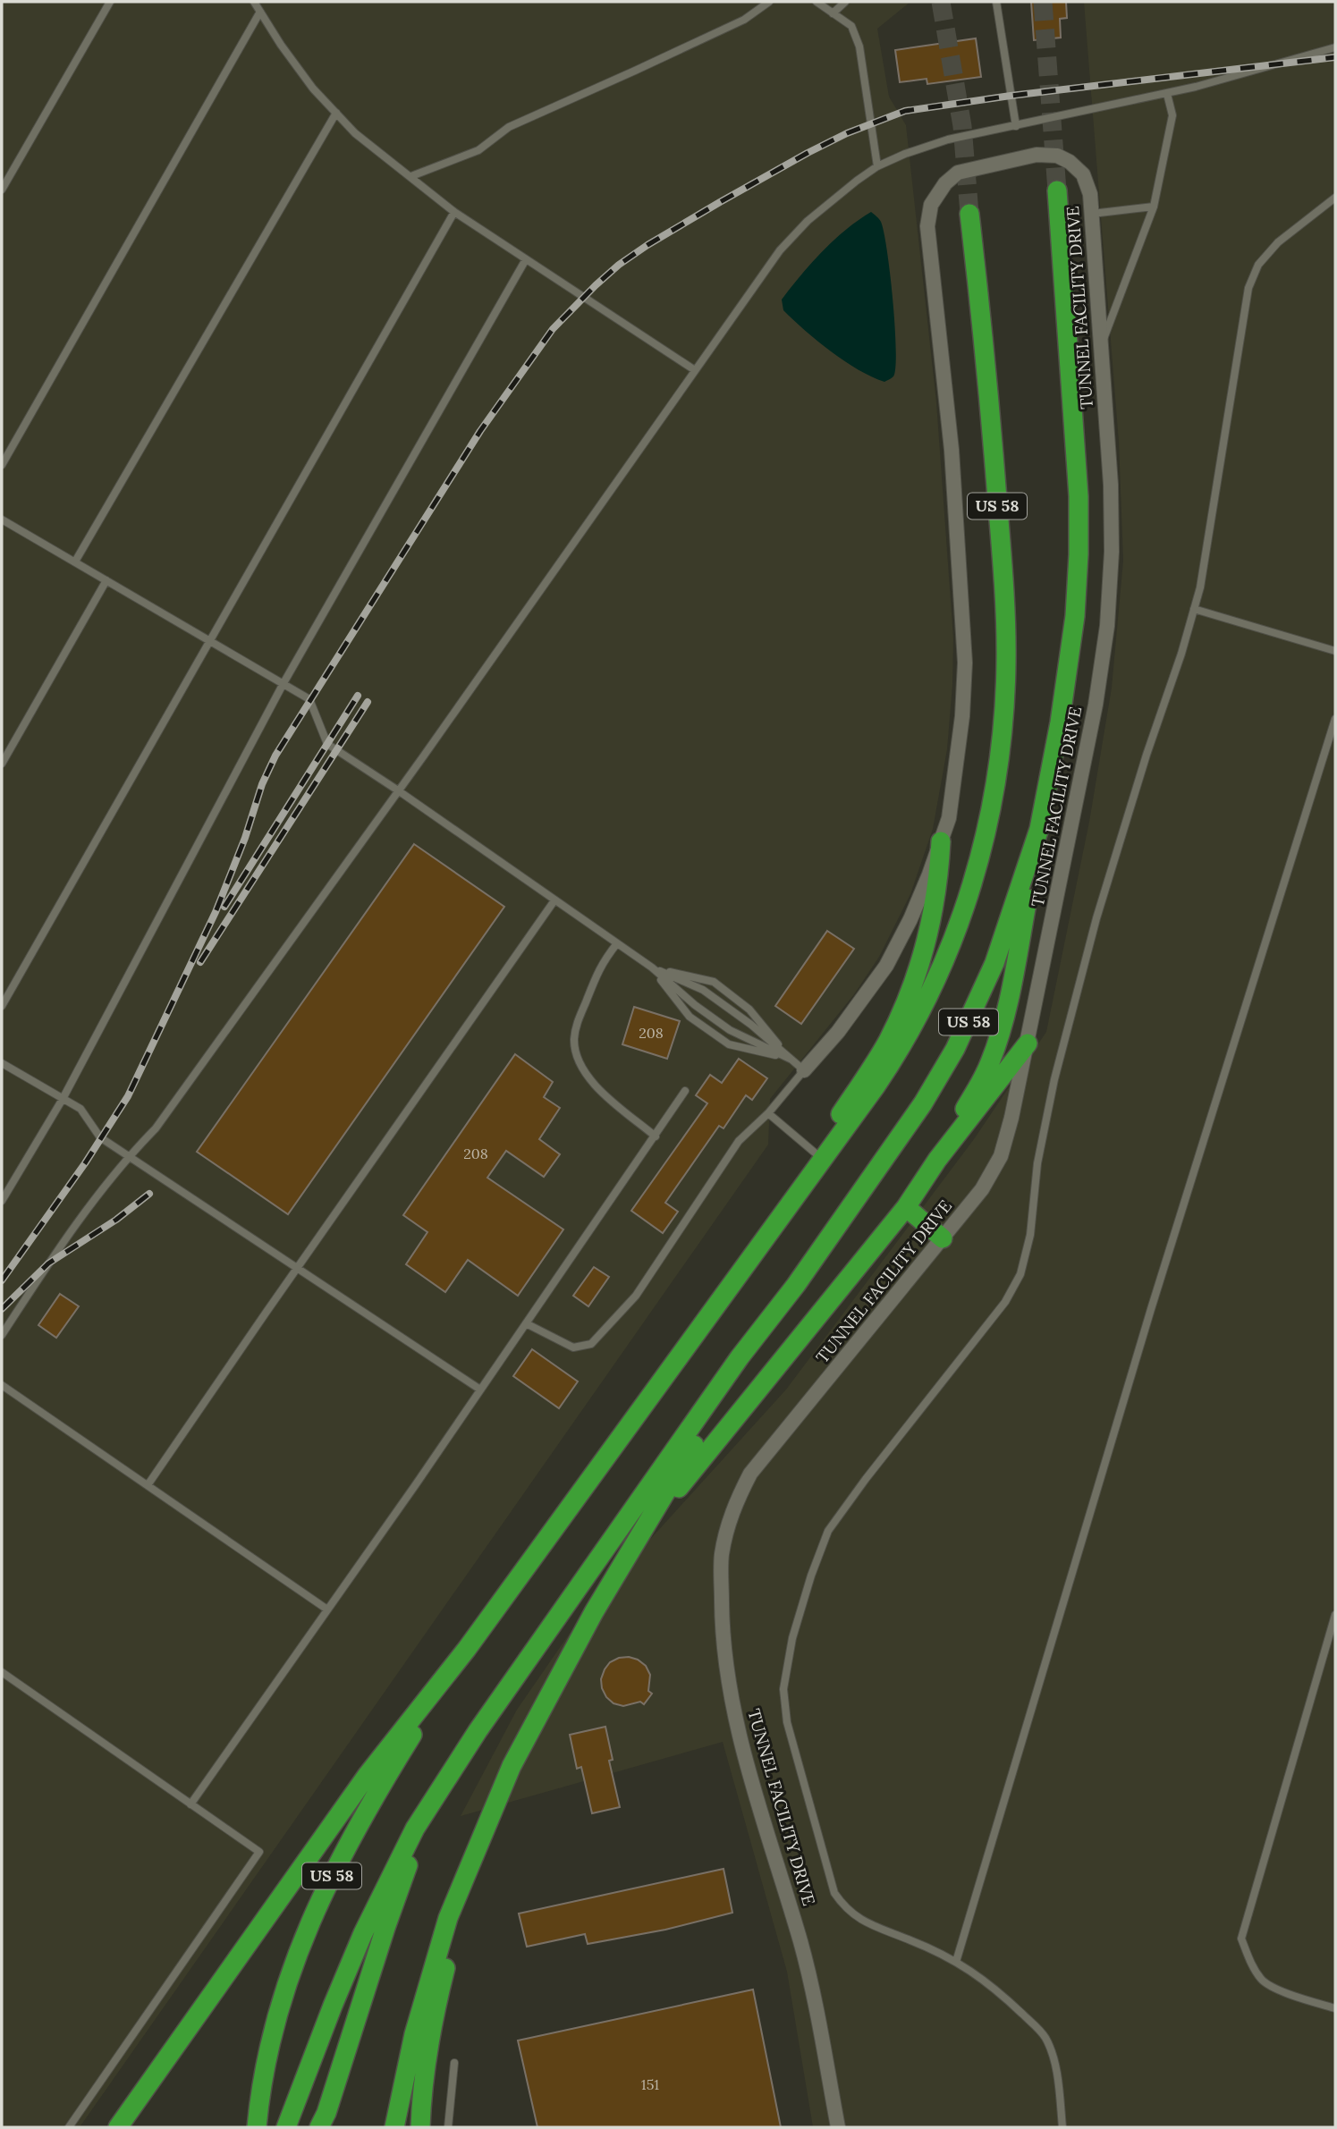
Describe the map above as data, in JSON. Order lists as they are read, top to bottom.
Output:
{
  "streets": {
    "highway": ["US 58"],
    "street": ["TUNNEL FACILITY DRIVE"]
  },
  "house_numbers": ["208", "208", "151"]
}
